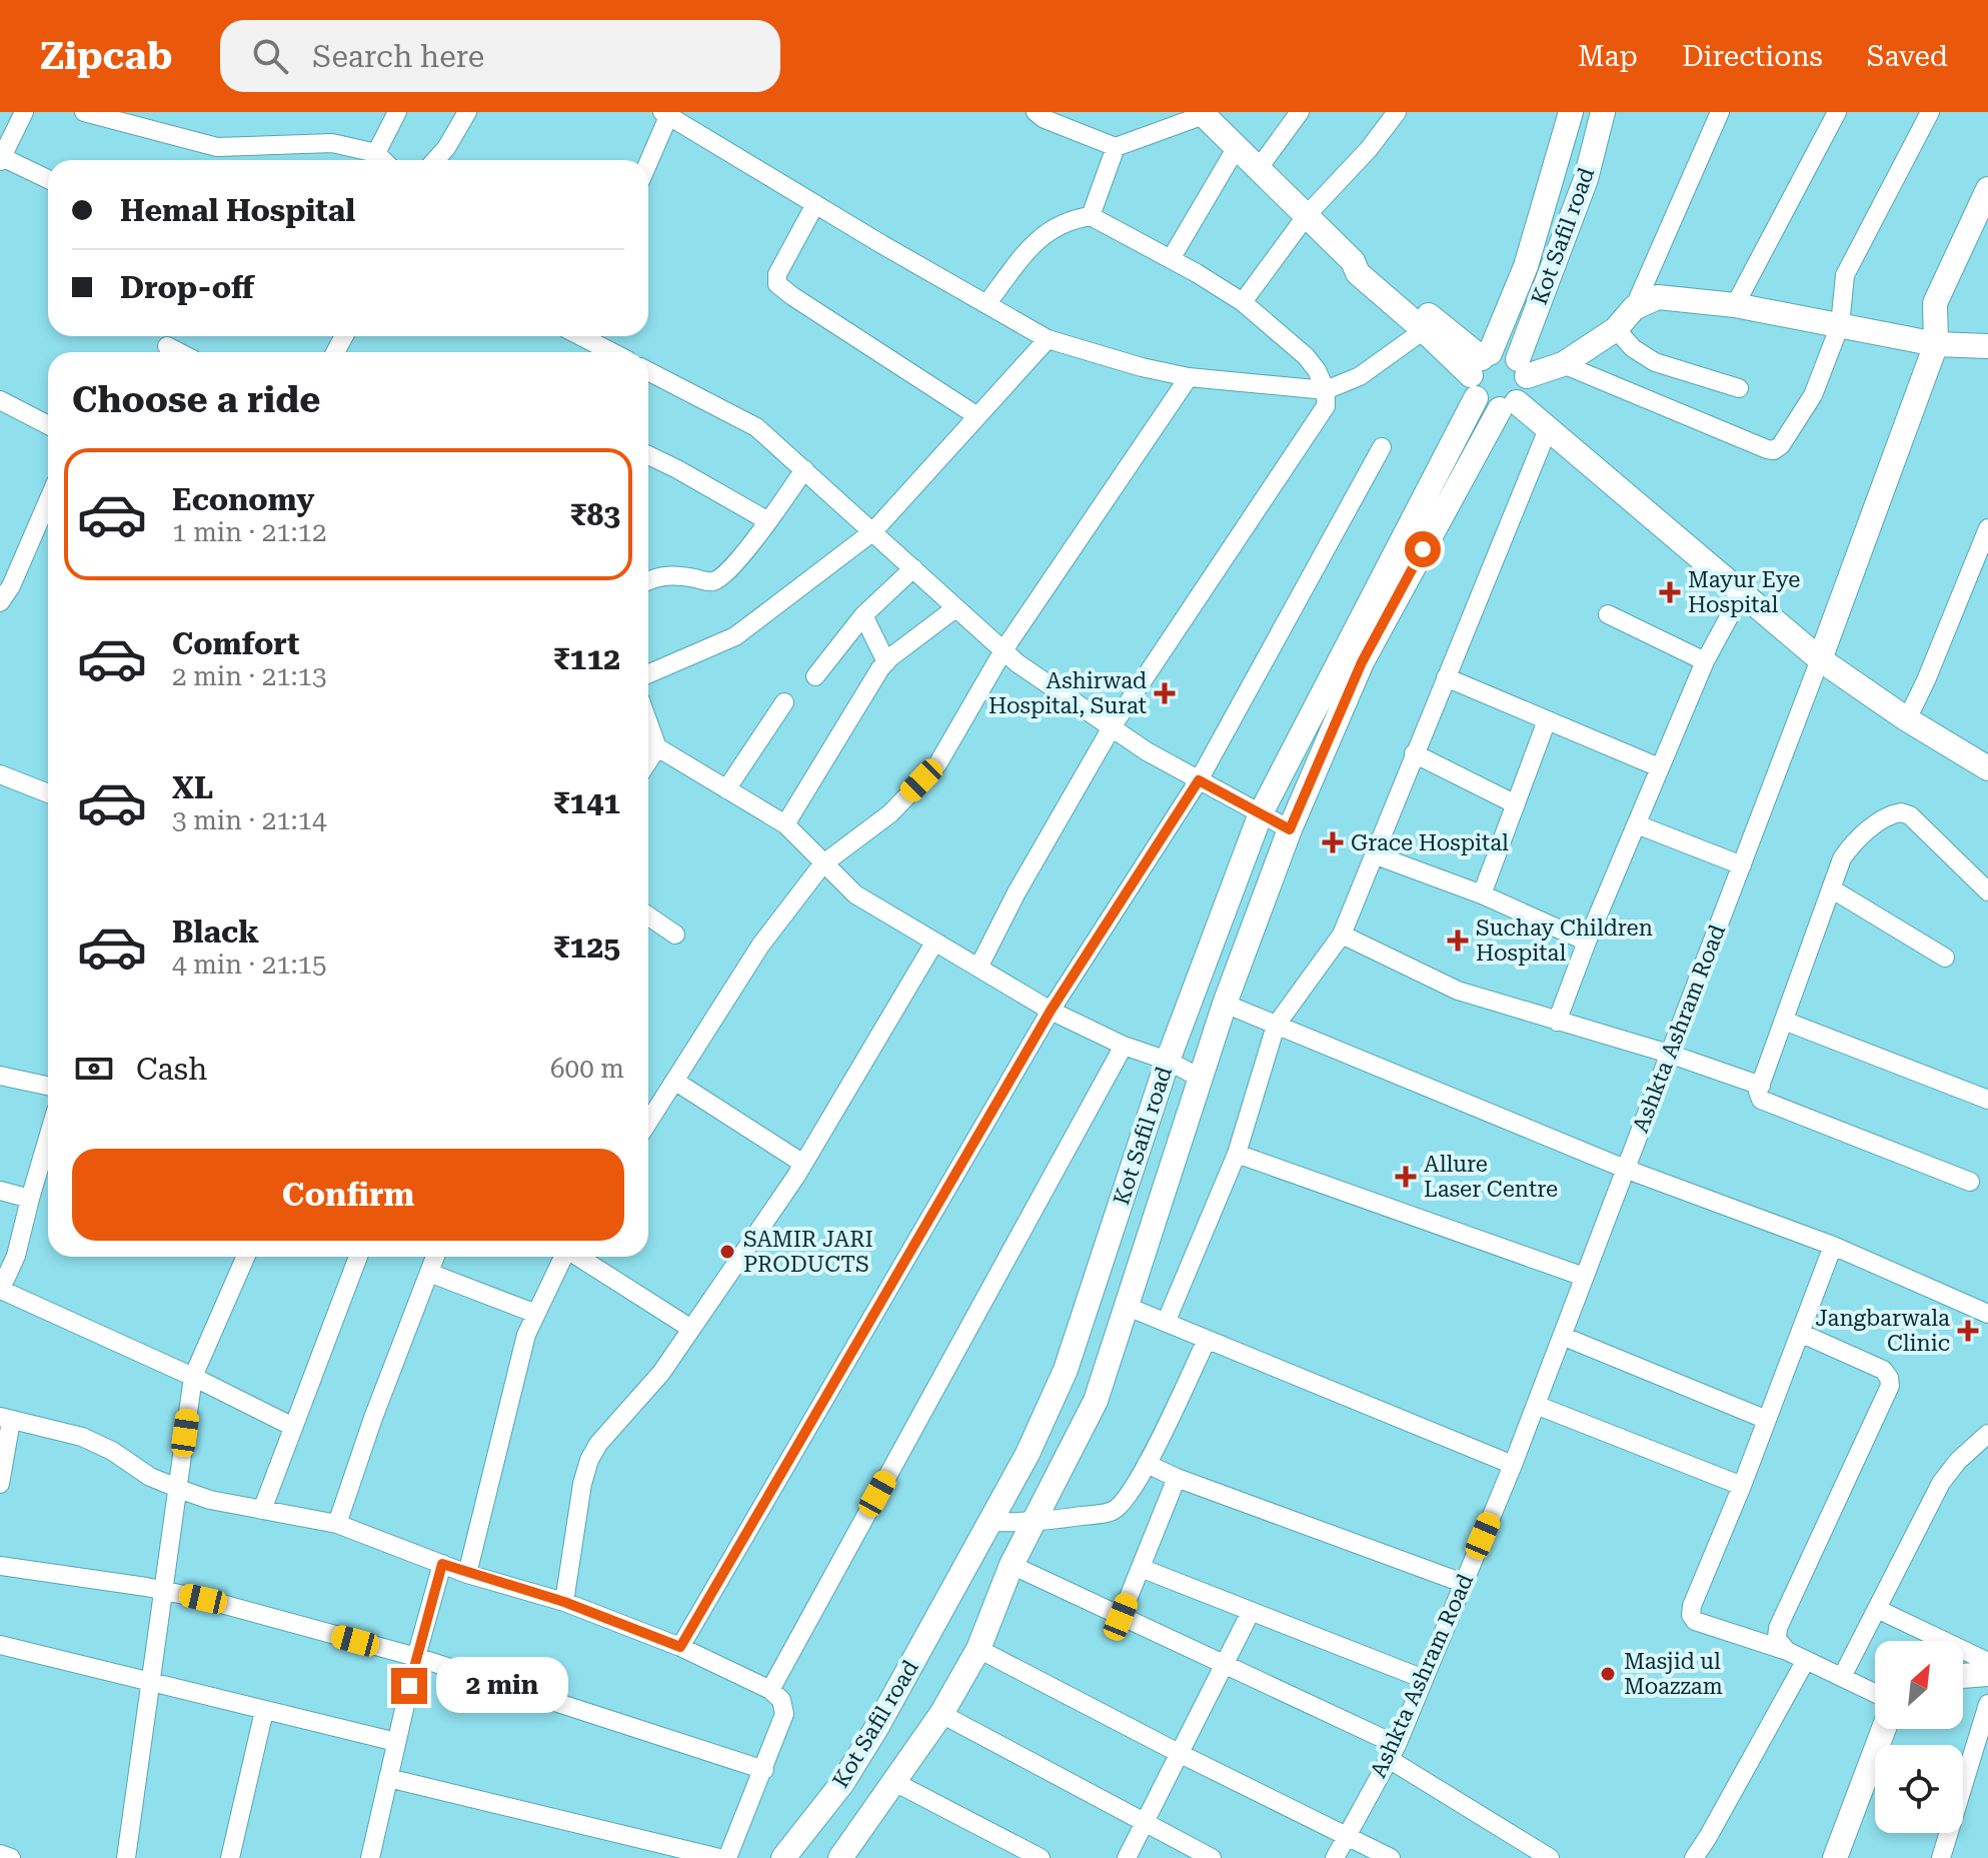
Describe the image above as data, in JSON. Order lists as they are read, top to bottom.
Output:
{
  "streets": {
    "main road": ["Kot Safil road", "Ashkta Ashram Road"]
  },
  "places": {
    "health": [
      "Mayur Eye Hospital",
      "Ashirwad Hospital, Surat",
      "Grace Hospital",
      "Suchay Children Hospital",
      "Allure Laser Centre",
      "Jangbarwala Clinic"
    ],
    "other": ["SAMIR JARI PRODUCTS", "Masjid ul Moazzam"]
  },
  "north": "top right",
  "page": {
    "header": "Zipcab",
    "search": "Search here",
    "nav": ["Map", "Directions", "Saved"],
    "banner": ["Hemal Hospital", "Drop-off"],
    "heading": "Choose a ride",
    "list": [
      {
        "name": "Economy",
        "note": "1 min · 21:12",
        "value": "₹83"
      },
      {
        "name": "Comfort",
        "note": "2 min · 21:13",
        "value": "₹112"
      },
      {
        "name": "XL",
        "note": "3 min · 21:14",
        "value": "₹141"
      },
      {
        "name": "Black",
        "note": "4 min · 21:15",
        "value": "₹125"
      }
    ],
    "pay": ["Cash", "600 m"],
    "buttons": "Confirm",
    "bubble": "2 min"
  }
}
